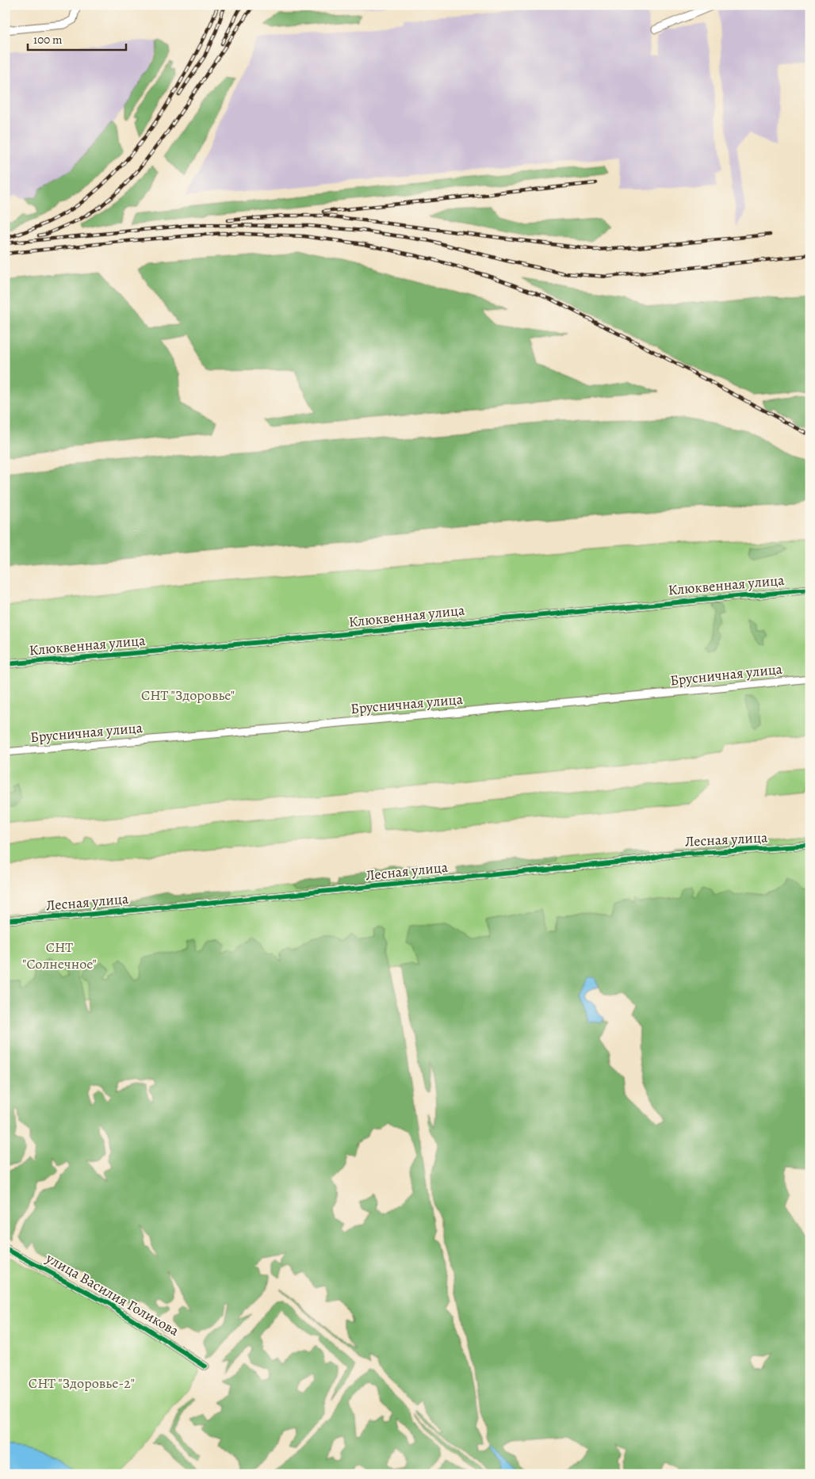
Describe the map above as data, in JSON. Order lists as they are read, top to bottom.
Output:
{
  "streets": {
    "street": [
      "Клюквенная улица",
      "Брусничная улица",
      "Лесная улица",
      "улица Василия Голикова"
    ]
  },
  "parks": ["СНТ \"Здоровье\"", "СНТ \"Солнечное\"", "СНТ \"Здоровье-2\""],
  "scale_bar": "100 m"
}
